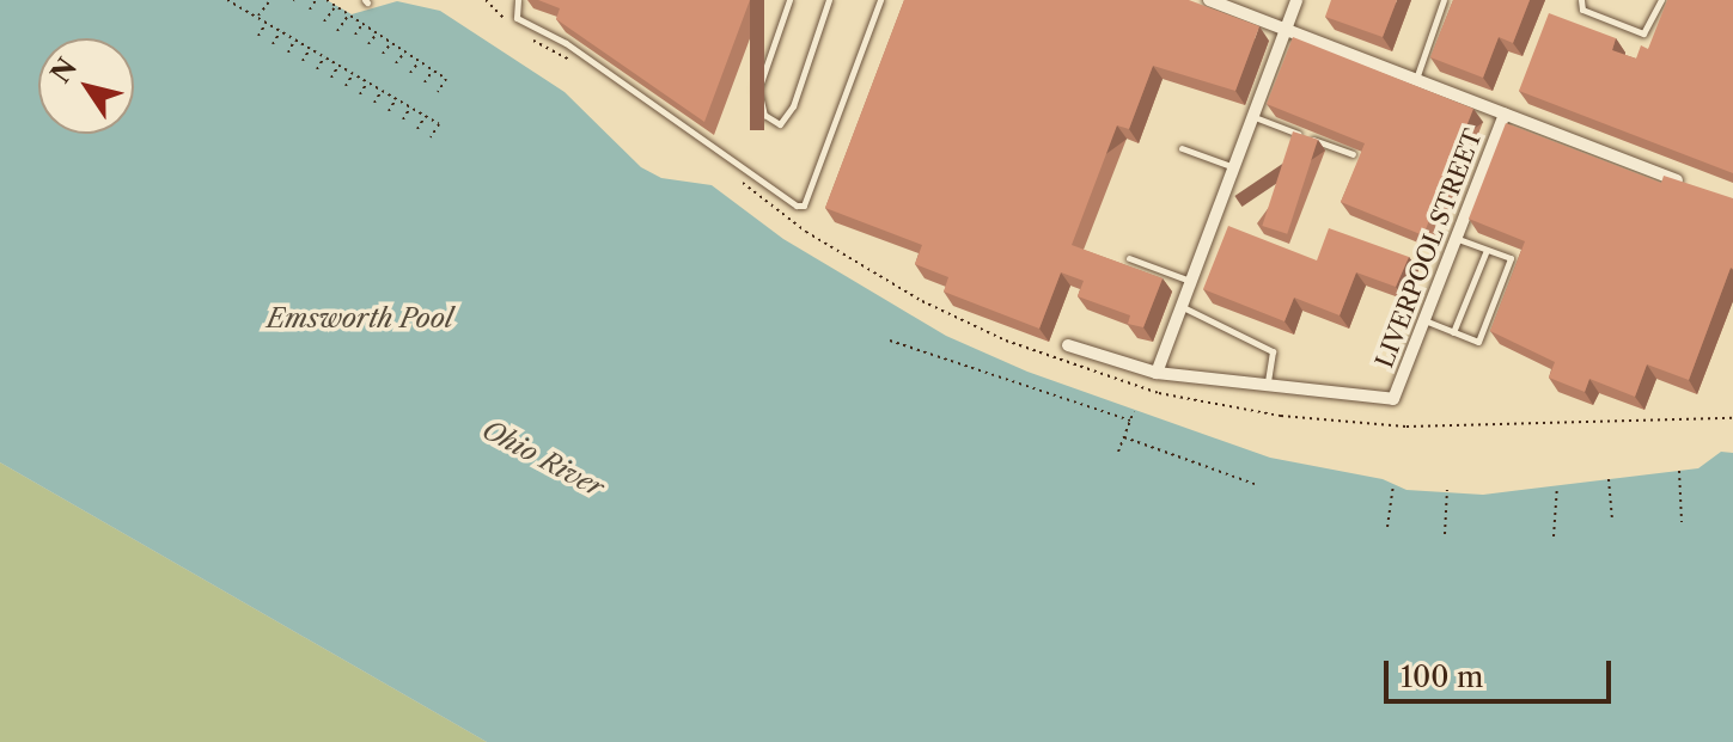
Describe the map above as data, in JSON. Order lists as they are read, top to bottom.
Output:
{
  "streets": {
    "street": ["LIVERPOOL STREET"]
  },
  "water": ["Emsworth Pool", "Ohio River"],
  "scale_bar": "100 m",
  "north": "top left"
}
